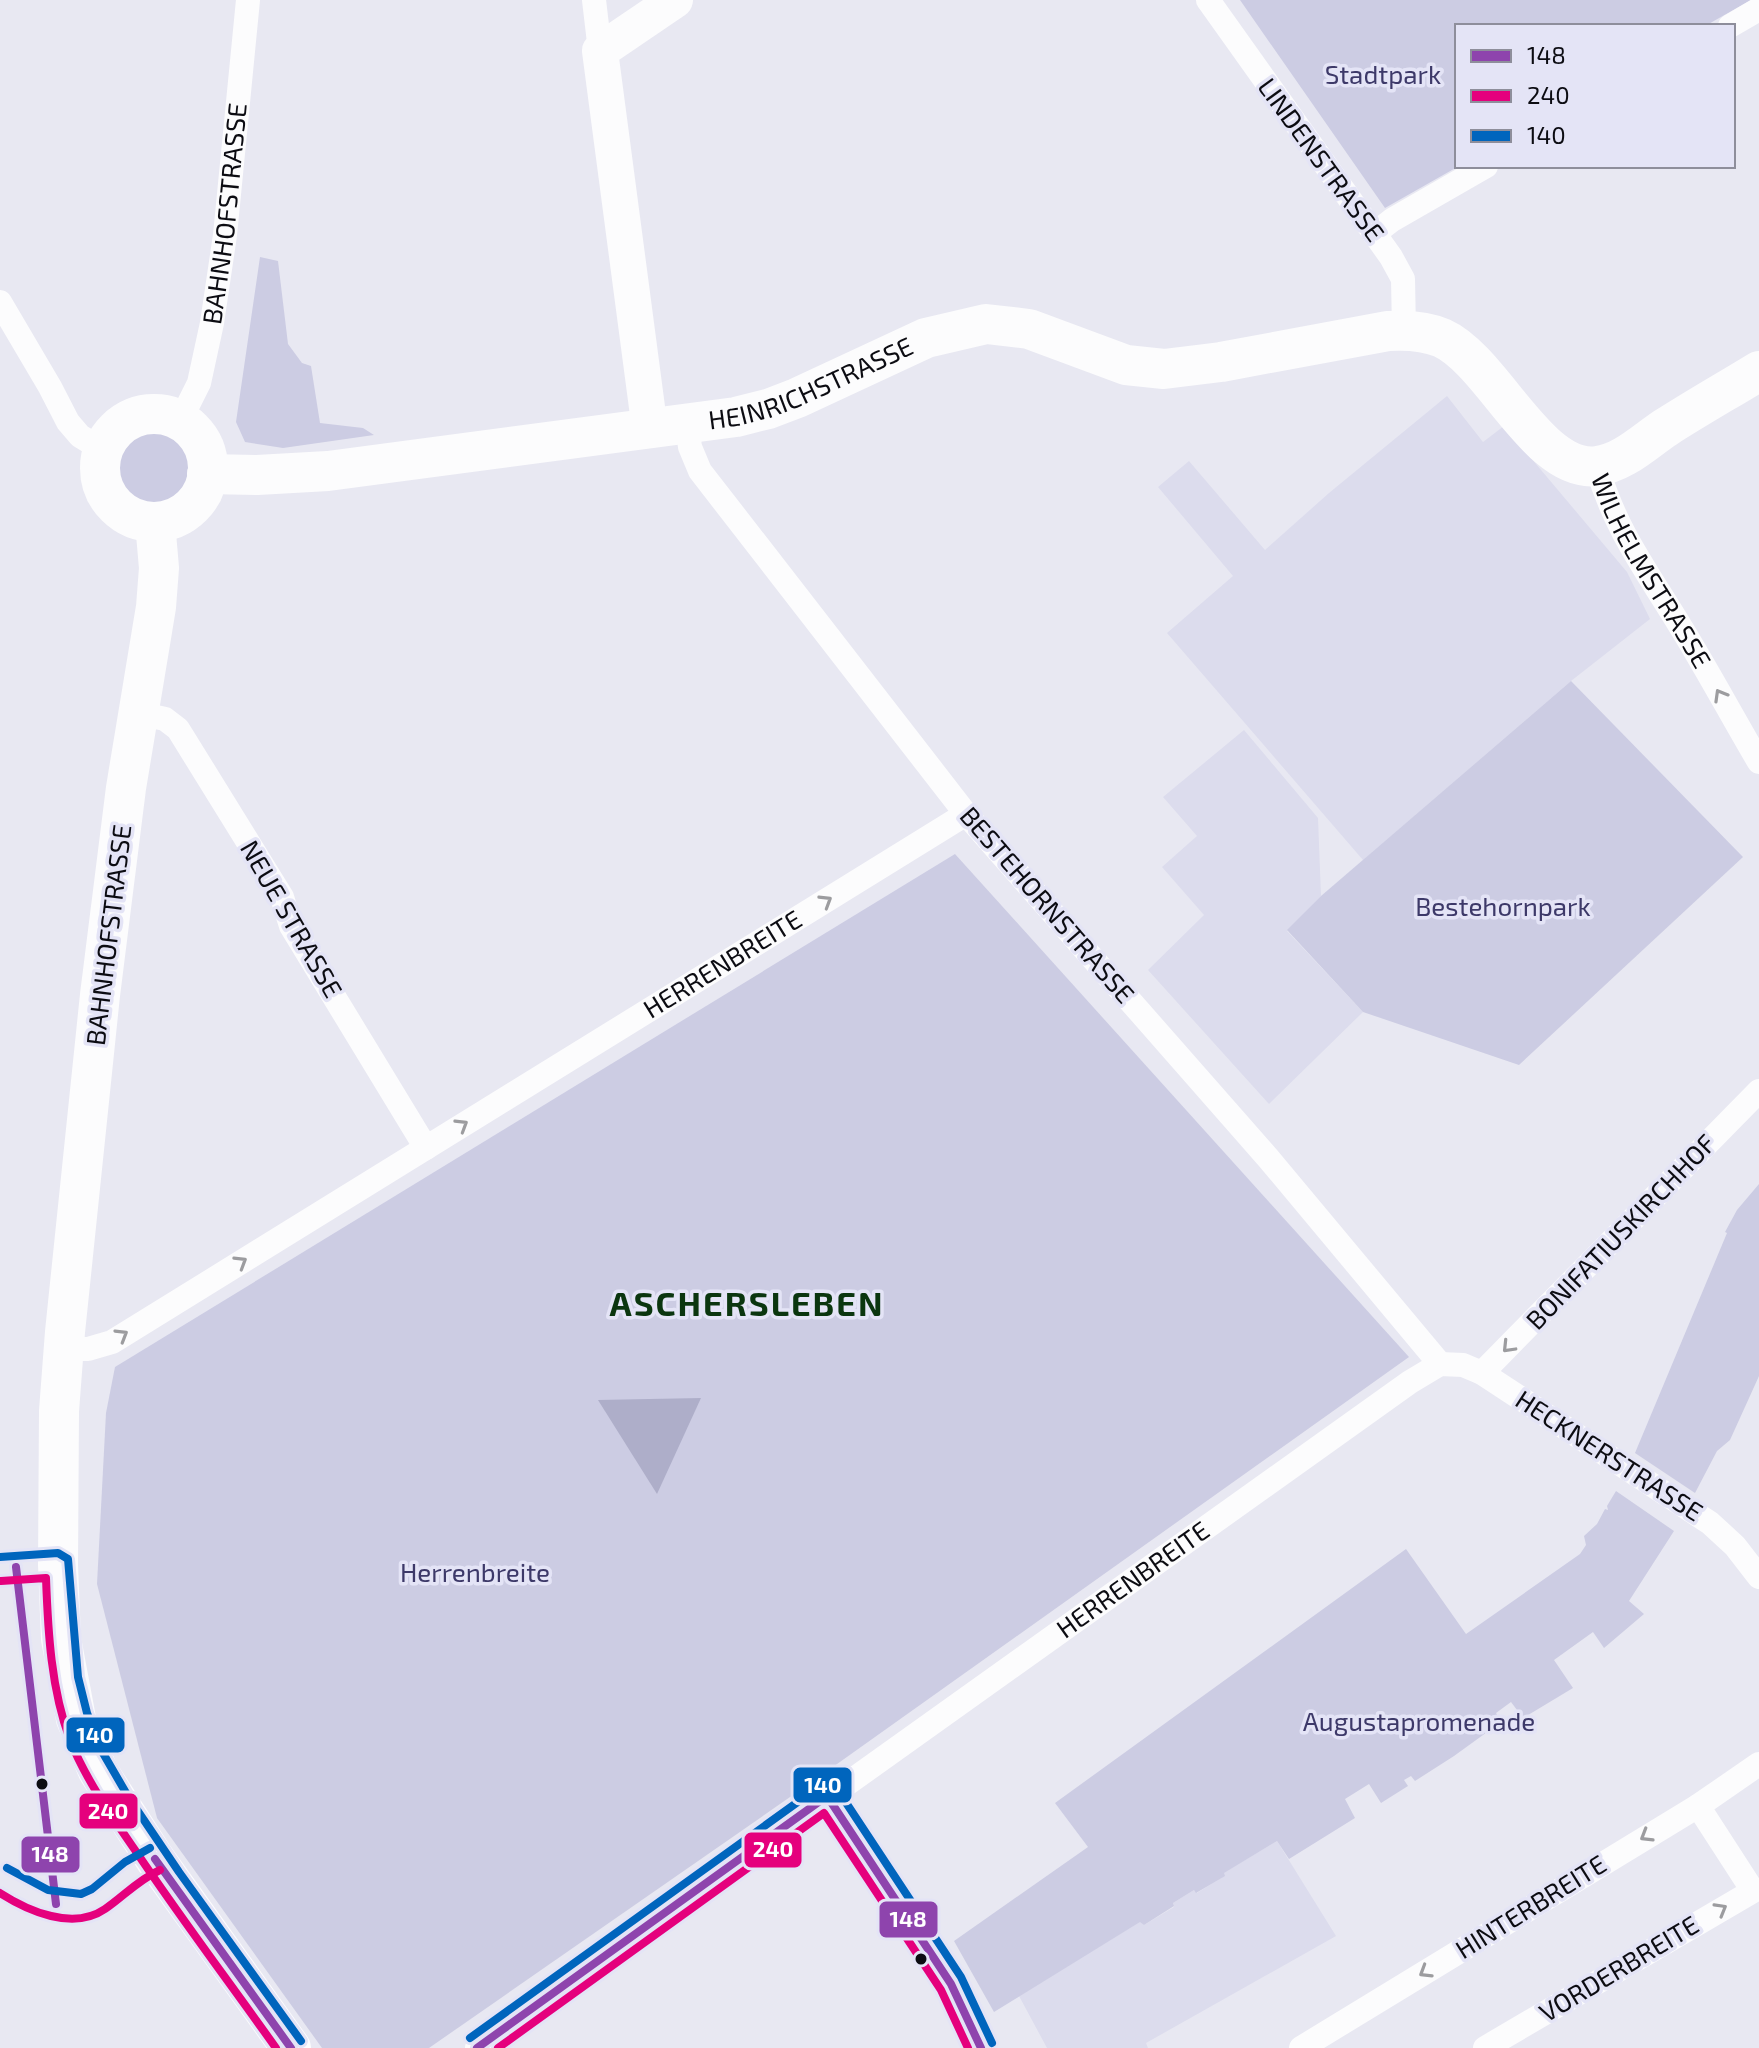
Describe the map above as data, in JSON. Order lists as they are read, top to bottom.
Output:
{
  "streets": {
    "main road": ["BAHNHOFSTRASSE", "HEINRICHSTRASSE", "WILHELMSTRASSE"],
    "street": [
      "LINDENSTRASSE",
      "BESTEHORNSTRASSE",
      "NEUE STRASSE",
      "HERRENBREITE",
      "BONIFATIUSKIRCHHOF",
      "HECKNERSTRASSE",
      "HINTERBREITE",
      "VORDERBREITE"
    ]
  },
  "crossings": [
    ["LINDENSTRASSE", "HEINRICHSTRASSE"],
    ["LINDENSTRASSE", "WILHELMSTRASSE"],
    ["BAHNHOFSTRASSE", "HEINRICHSTRASSE"],
    ["BAHNHOFSTRASSE", "NEUE STRASSE"],
    ["BAHNHOFSTRASSE", "HERRENBREITE"],
    ["HEINRICHSTRASSE", "WILHELMSTRASSE"],
    ["HEINRICHSTRASSE", "BESTEHORNSTRASSE"],
    ["BESTEHORNSTRASSE", "HERRENBREITE"],
    ["BESTEHORNSTRASSE", "HECKNERSTRASSE"],
    ["NEUE STRASSE", "HERRENBREITE"],
    ["HERRENBREITE", "HECKNERSTRASSE"],
    ["BONIFATIUSKIRCHHOF", "HECKNERSTRASSE"],
    ["HINTERBREITE", "VORDERBREITE"]
  ],
  "one_way": [
    "WILHELMSTRASSE",
    "HERRENBREITE",
    "BONIFATIUSKIRCHHOF",
    "HINTERBREITE",
    "VORDERBREITE"
  ],
  "districts": ["ASCHERSLEBEN"],
  "parks": [
    "Stadtpark",
    "Bestehornpark",
    "Herrenbreite",
    "Augustapromenade"
  ],
  "lines": ["transit line 140", "transit line 148", "transit line 240"],
  "legend": ["148", "240", "140"]
}
